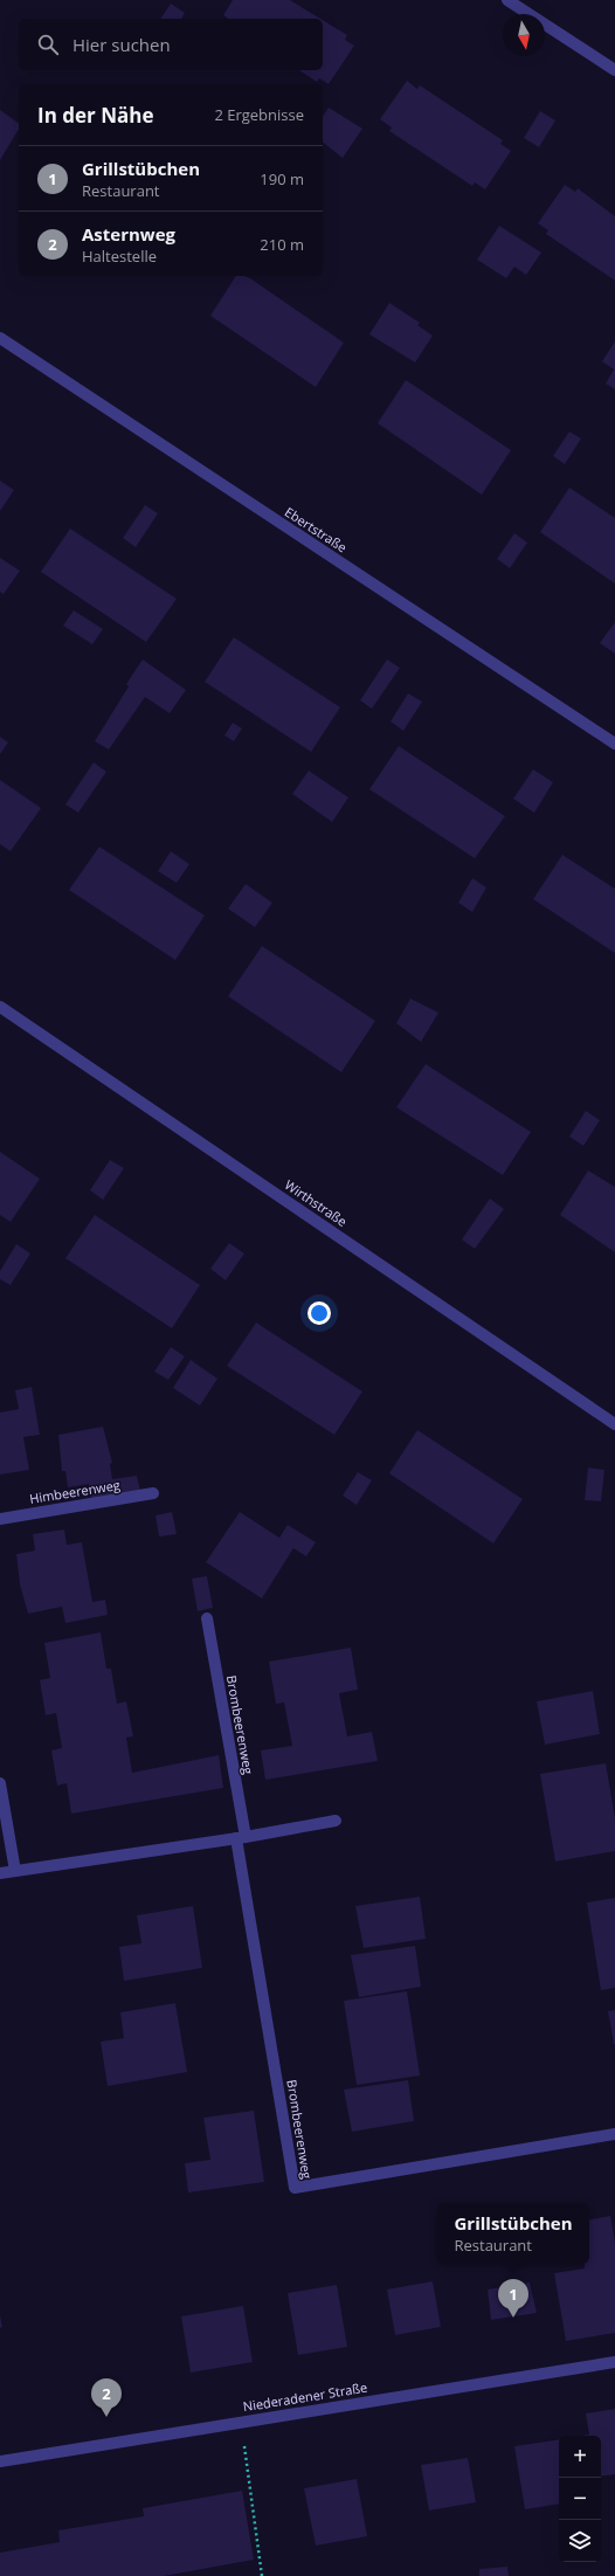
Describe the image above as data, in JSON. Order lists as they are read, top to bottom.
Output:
{
  "streets": {
    "street": [
      "Ebertstraße",
      "Wirthstraße",
      "Himbeerenweg",
      "Brombeerenweg",
      "Niederadener Straße"
    ]
  },
  "north": "bottom",
  "page": {
    "search": "Hier suchen",
    "heading": ["In der Nähe", "2 Ergebnisse"],
    "list": [
      {
        "mark": "1",
        "name": "Grillstübchen",
        "note": "Restaurant",
        "value": "190 m"
      },
      {
        "mark": "2",
        "name": "Asternweg",
        "note": "Haltestelle",
        "value": "210 m"
      }
    ],
    "popup": ["Grillstübchen", "Restaurant"],
    "pins": ["1", "2"],
    "map_buttons": ["+", "−"]
  }
}
